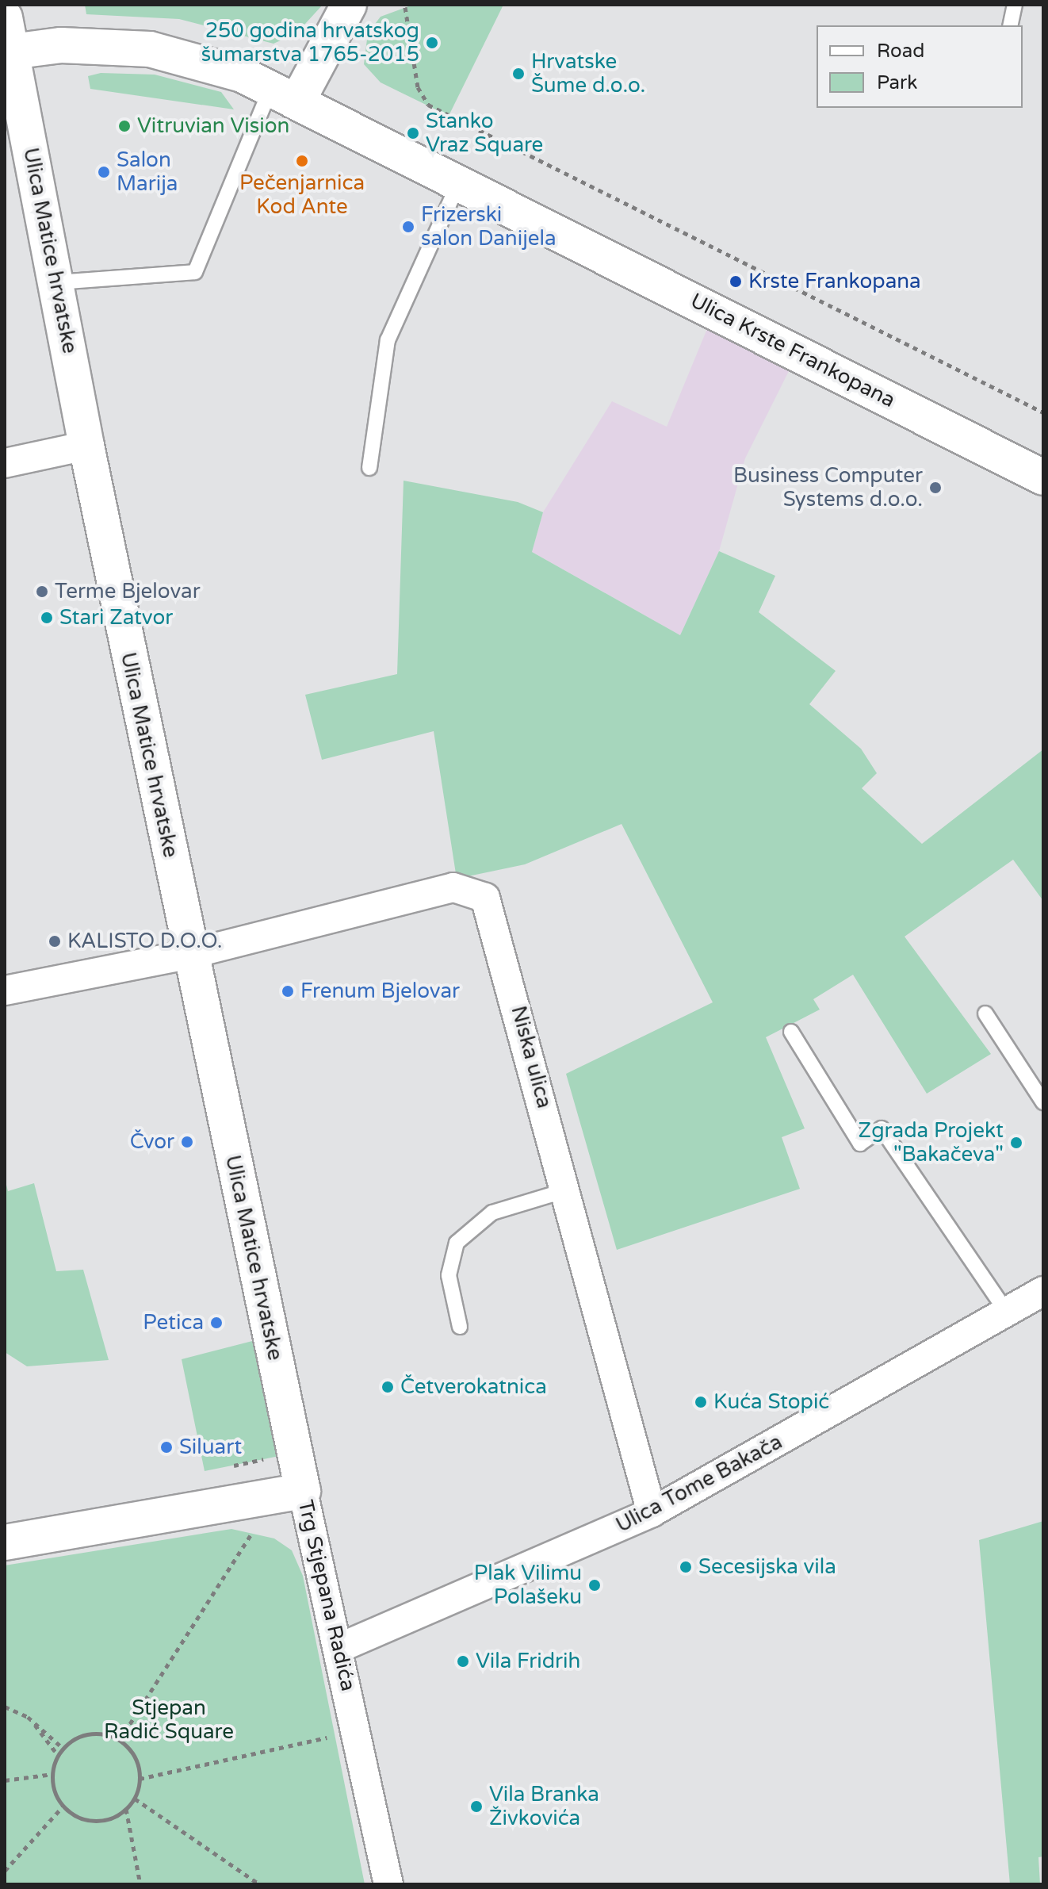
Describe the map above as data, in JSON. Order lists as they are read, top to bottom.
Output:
{
  "streets": {
    "main road": ["Ulica Matice hrvatske", "Ulica Krste Frankopana", "Trg Stjepana Radića"],
    "street": ["Niska ulica", "Ulica Tome Bakača"]
  },
  "crossings": [
    ["Ulica Matice hrvatske", "Ulica Krste Frankopana"],
    ["Ulica Matice hrvatske", "Niska ulica"],
    ["Ulica Matice hrvatske", "Trg Stjepana Radića"],
    ["Niska ulica", "Ulica Tome Bakača"],
    ["Ulica Tome Bakača", "Trg Stjepana Radića"]
  ],
  "parks": ["Stjepan Radić Square"],
  "places": [
    "250 godina hrvatskog šumarstva 1765-2015",
    "Hrvatske Šume d.o.o.",
    "Vitruvian Vision",
    "Stanko Vraz Square",
    "Pečenjarnica Kod Ante",
    "Salon Marija",
    "Frizerski salon Danijela",
    "Krste Frankopana",
    "Business Computer Systems d.o.o.",
    "Terme Bjelovar",
    "Stari Zatvor",
    "KALISTO D.O.O.",
    "Frenum Bjelovar",
    "Čvor",
    "Zgrada Projekt \"Bakačeva\"",
    "Petica",
    "Četverokatnica",
    "Kuća Stopić",
    "Siluart",
    "Secesijska vila",
    "Plak Vilimu Polašeku",
    "Vila Fridrih",
    "Vila Branka Živkovića"
  ],
  "legend": ["Road", "Park"]
}
